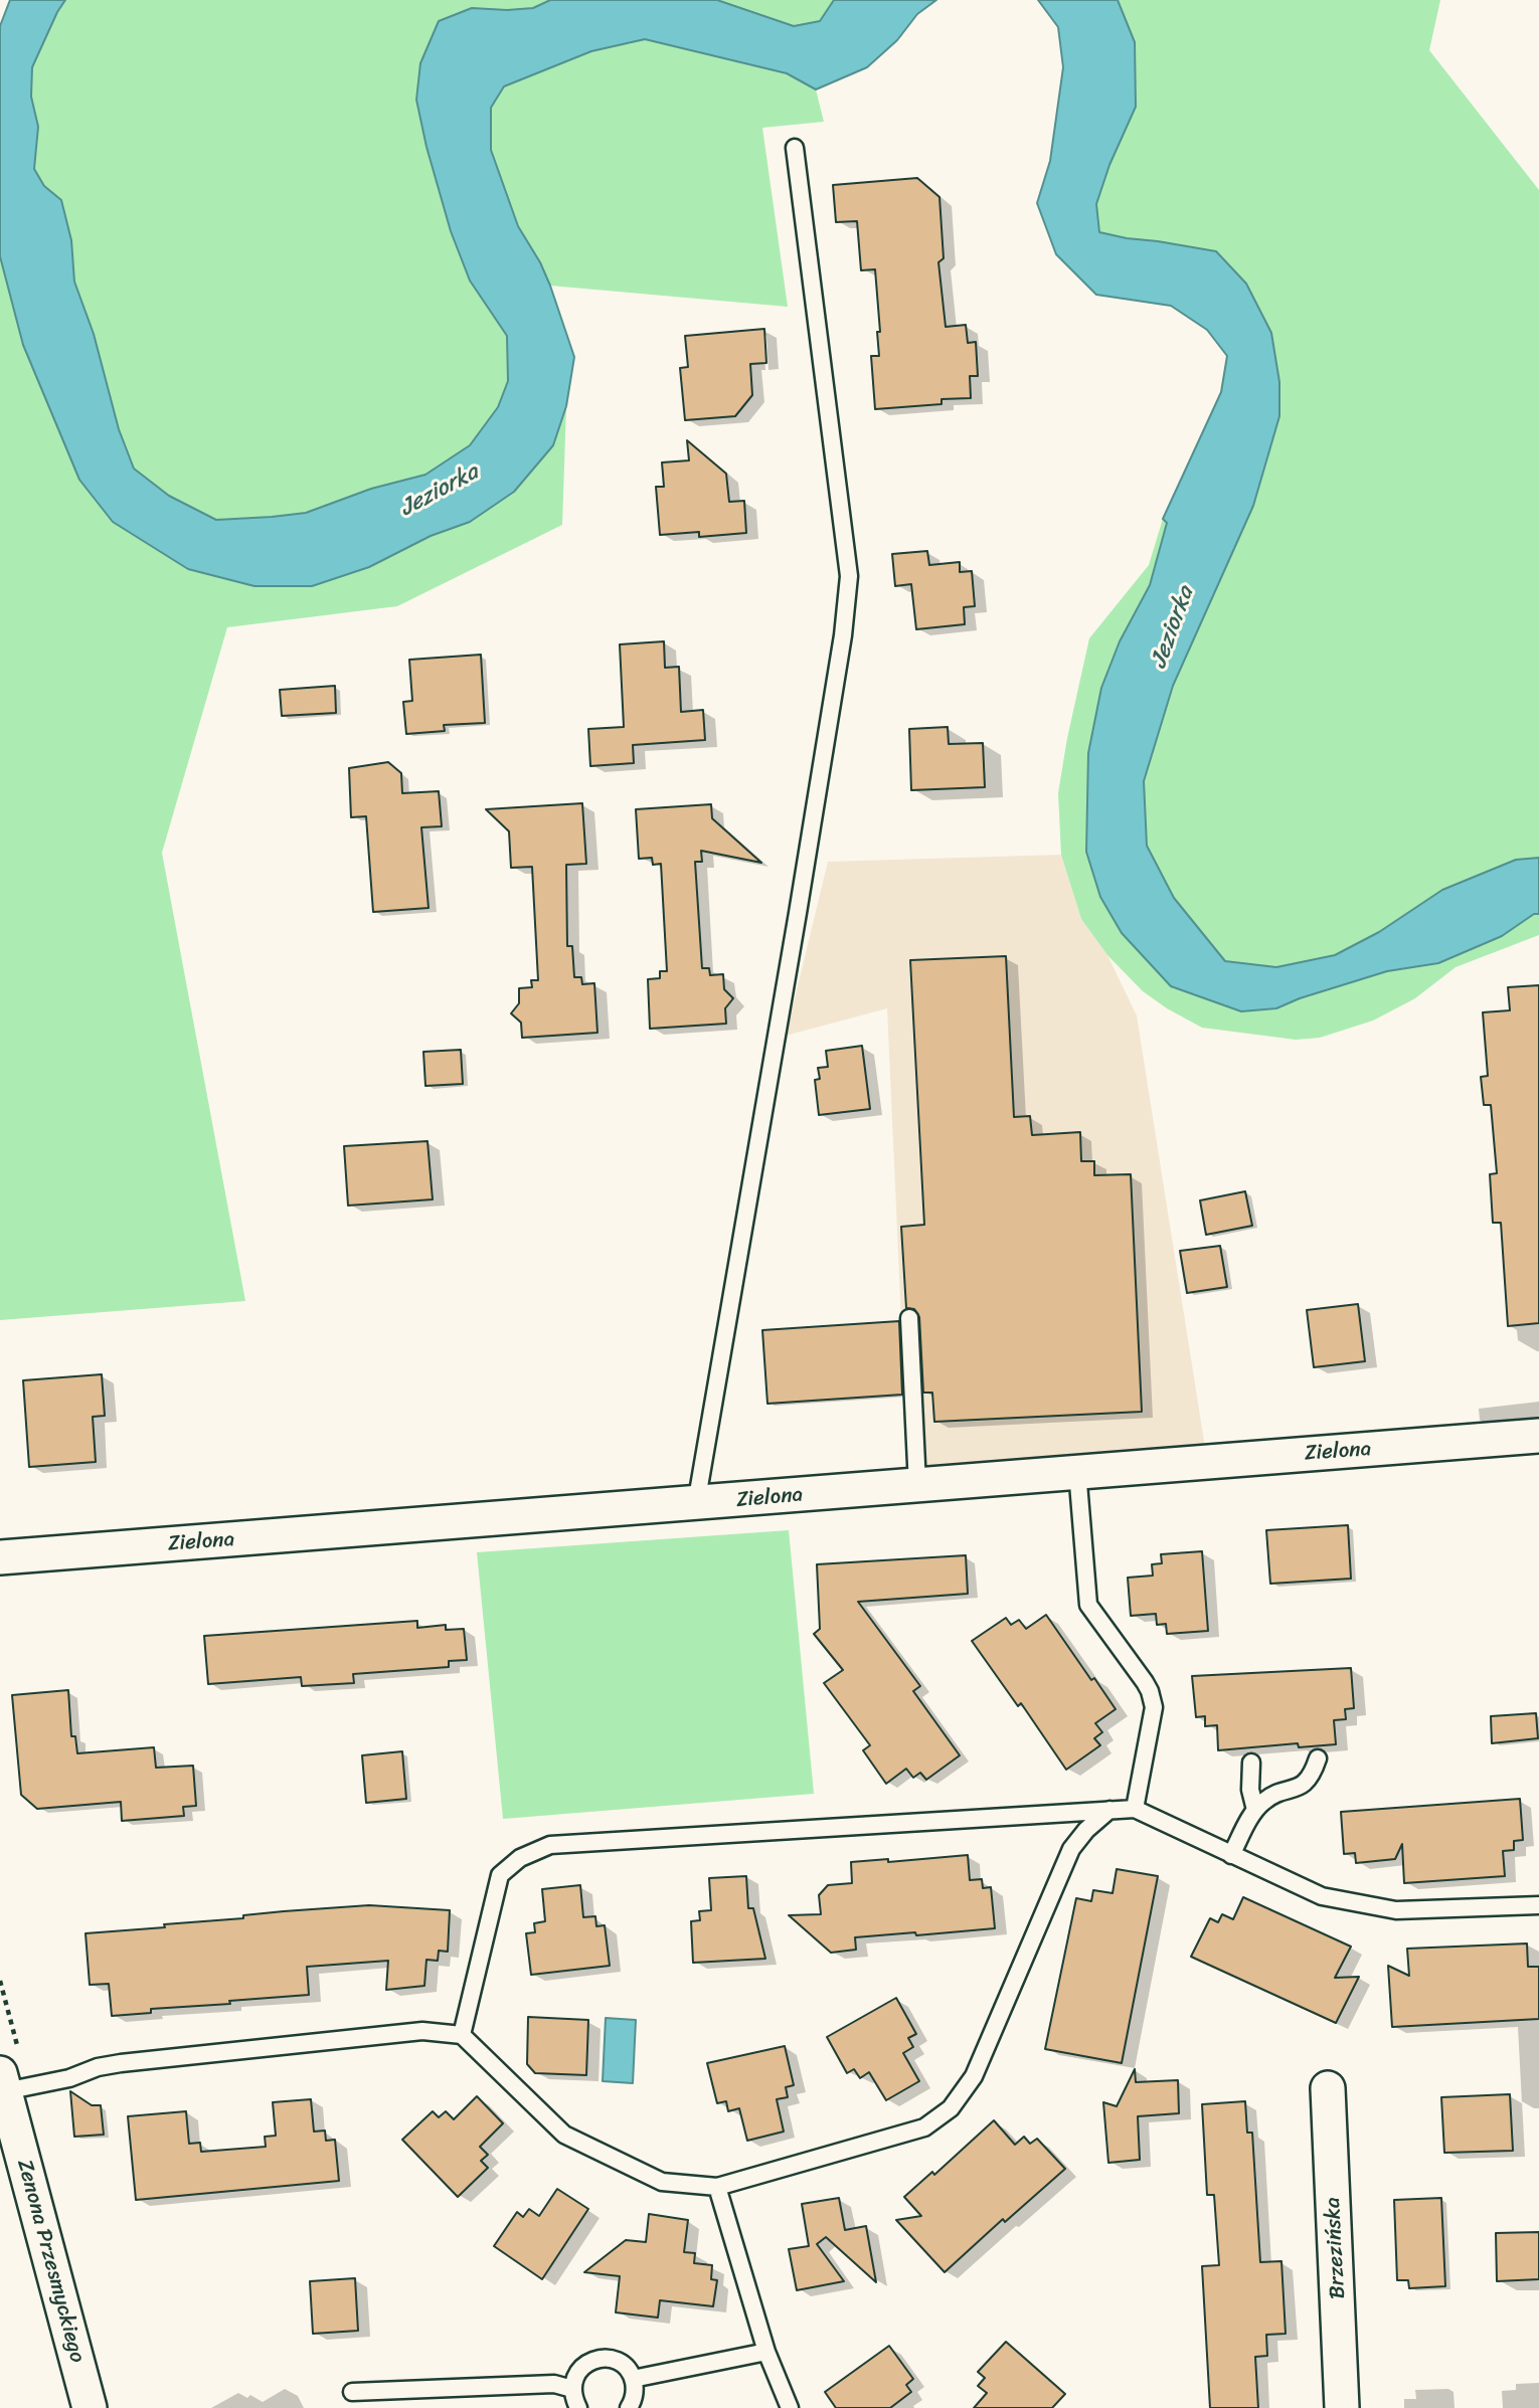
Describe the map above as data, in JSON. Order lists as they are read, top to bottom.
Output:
{
  "streets": {
    "street": ["Zielona", "Brzezińska", "Zenona Przesmyckiego"]
  },
  "water": ["Jeziorka"]
}
